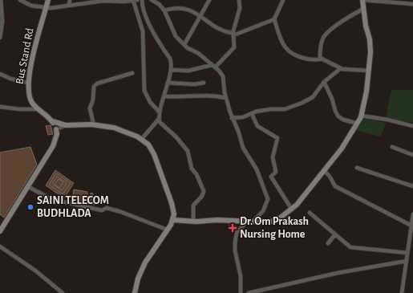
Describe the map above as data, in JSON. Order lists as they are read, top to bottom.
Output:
{
  "streets": {
    "street": ["Bus Stand Rd"]
  },
  "places": {
    "other": ["SAINI TELECOM BUDHLADA"],
    "health": ["Dr. Om Prakash Nursing Home"]
  }
}
